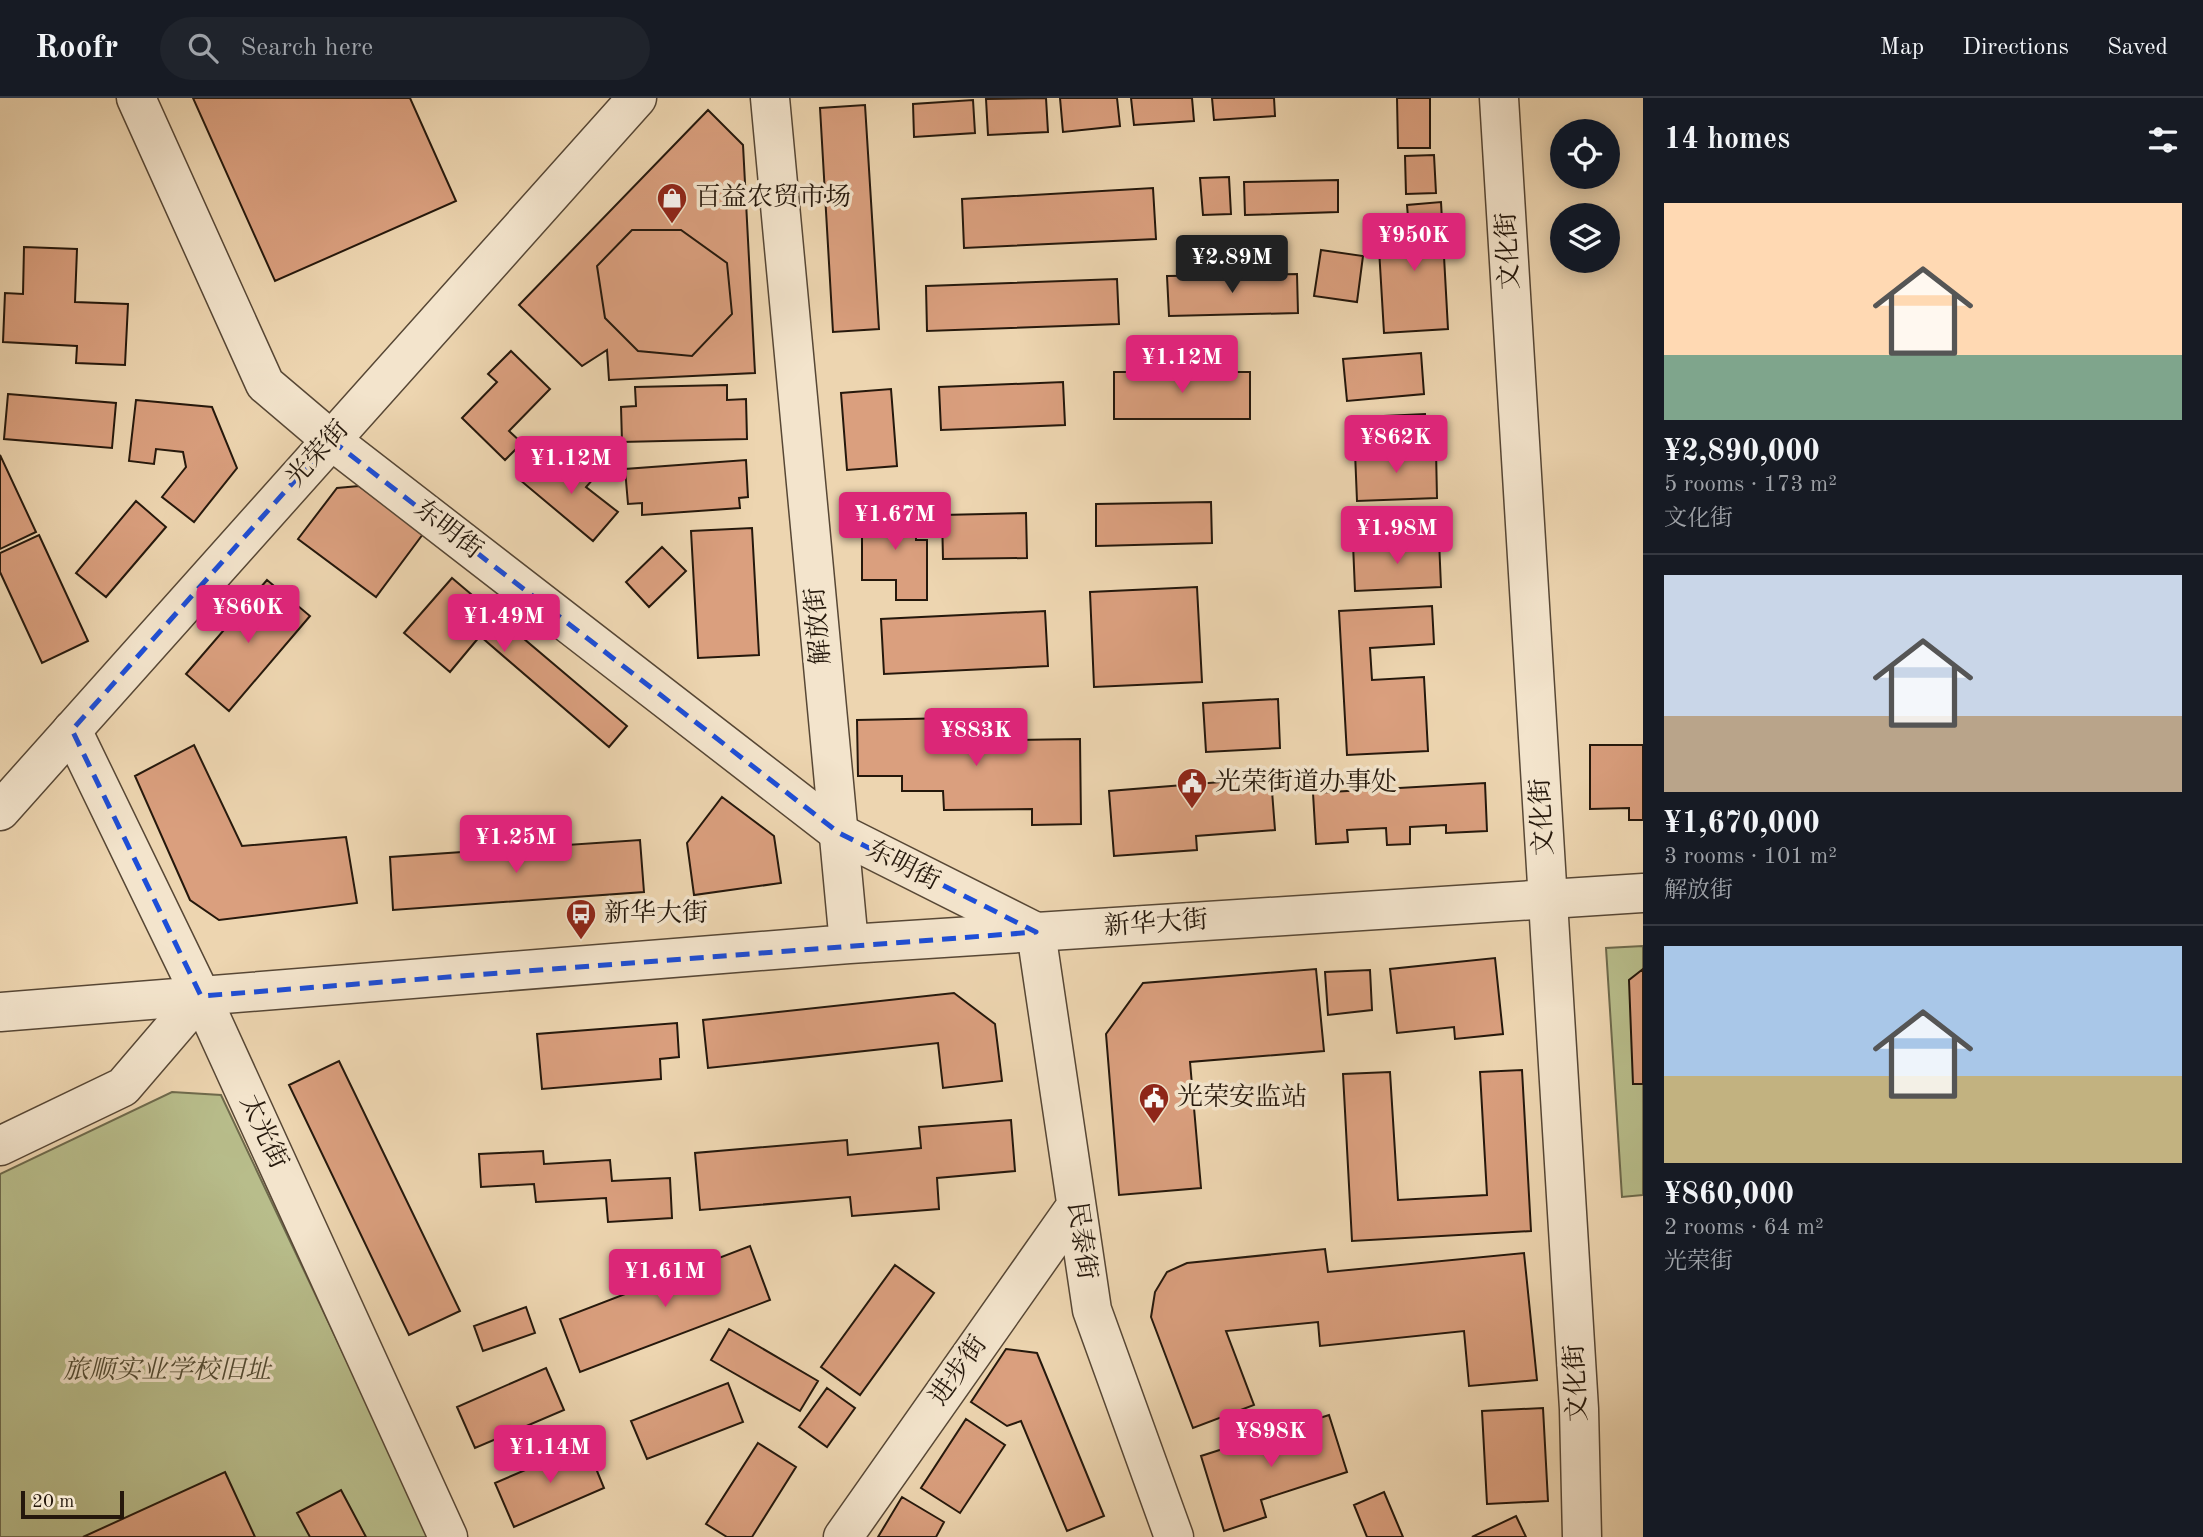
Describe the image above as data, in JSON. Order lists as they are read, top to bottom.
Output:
{
  "streets": {
    "street": [
      "文化街",
      "光荣街",
      "东明街",
      "解放街",
      "新华大街",
      "太光街",
      "民泰街",
      "进步街"
    ]
  },
  "crossings": [
    ["文化街", "新华大街"],
    ["光荣街", "东明街"],
    ["光荣街", "太光街"],
    ["东明街", "解放街"],
    ["东明街", "新华大街"],
    ["东明街", "民泰街"],
    ["解放街", "新华大街"],
    ["新华大街", "太光街"],
    ["新华大街", "民泰街"],
    ["民泰街", "进步街"]
  ],
  "parks": ["旅顺实业学校旧址"],
  "places": {
    "shop": ["百益农贸市场"],
    "public building": ["光荣街道办事处", "光荣安监站"],
    "bus stop": ["新华大街"]
  },
  "scale_bar": "20 m",
  "page": {
    "header": "Roofr",
    "search": "Search here",
    "nav": ["Map", "Directions", "Saved"],
    "heading": "14 homes",
    "list": [
      {
        "name": "¥2,890,000",
        "note": "5 rooms · 173 m² · 文化街"
      },
      {
        "name": "¥1,670,000",
        "note": "3 rooms · 101 m² · 解放街"
      },
      {
        "name": "¥860,000",
        "note": "2 rooms · 64 m² · 光荣街"
      }
    ],
    "price": [
      "¥950K",
      "¥2.89M",
      "¥1.12M",
      "¥862K",
      "¥1.12M",
      "¥1.67M",
      "¥1.98M",
      "¥860K",
      "¥1.49M",
      "¥883K",
      "¥1.25M",
      "¥1.61M",
      "¥898K",
      "¥1.14M"
    ],
    "scale": "20 m"
  }
}
